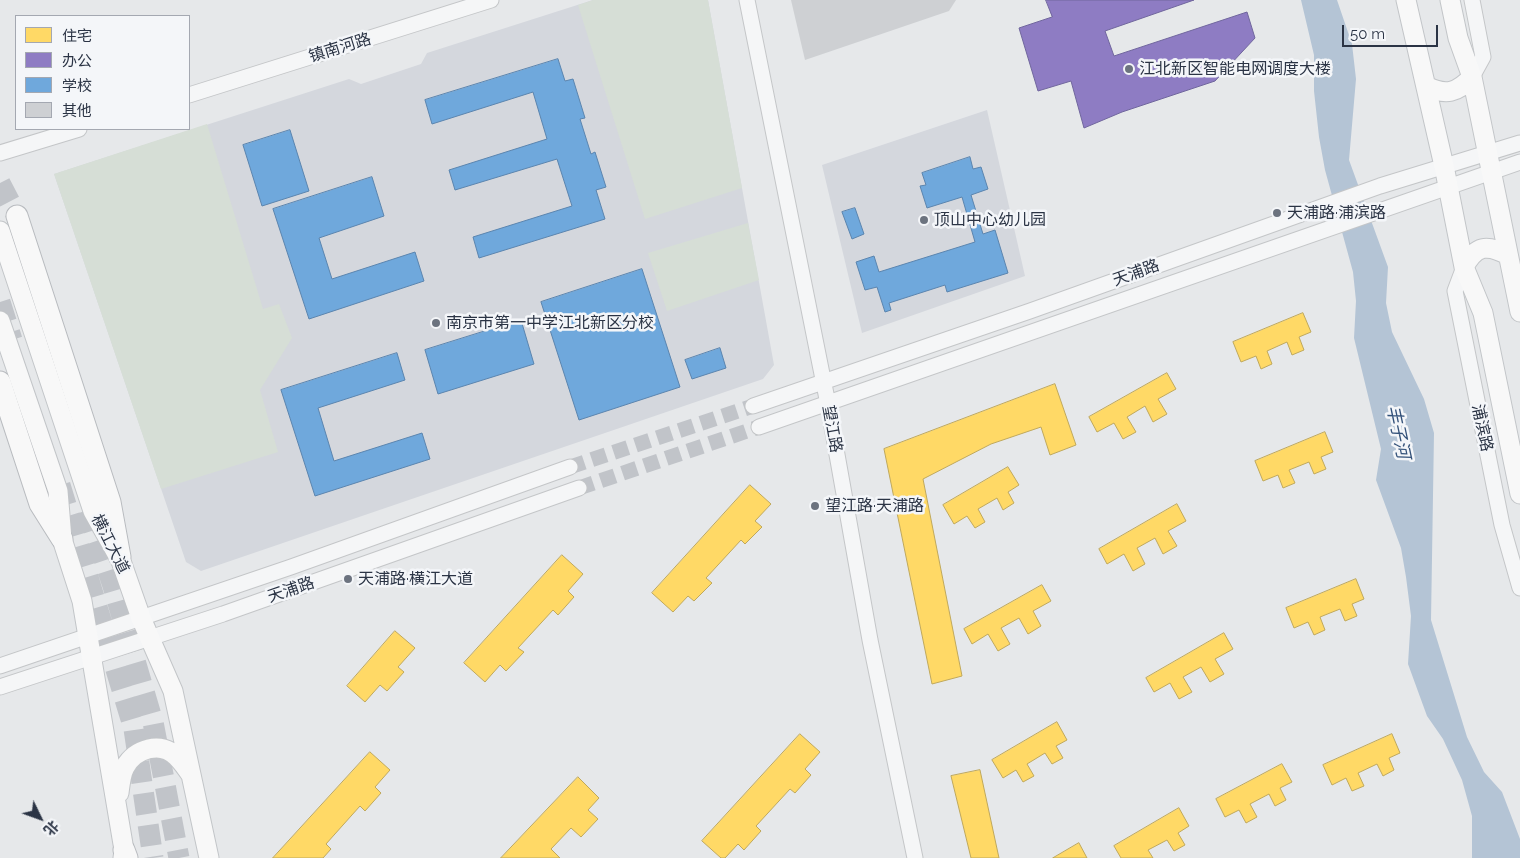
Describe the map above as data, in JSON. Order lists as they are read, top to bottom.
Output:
{
  "streets": {
    "main road": ["浦滨路", "横江大道"],
    "street": ["镇南河路", "天浦路", "望江路"]
  },
  "crossings": [
    ["天浦路", "浦滨路"],
    ["天浦路", "望江路"],
    ["天浦路", "横江大道"]
  ],
  "water": ["丰子河"],
  "places": [
    "江北新区智能电网调度大楼",
    "天浦路·浦滨路",
    "顶山中心幼儿园",
    "南京市第一中学江北新区分校",
    "望江路·天浦路",
    "天浦路·横江大道"
  ],
  "legend": [
    "住宅",
    "办公",
    "学校",
    "其他"
  ],
  "scale_bar": "50 m",
  "north": "bottom right"
}
